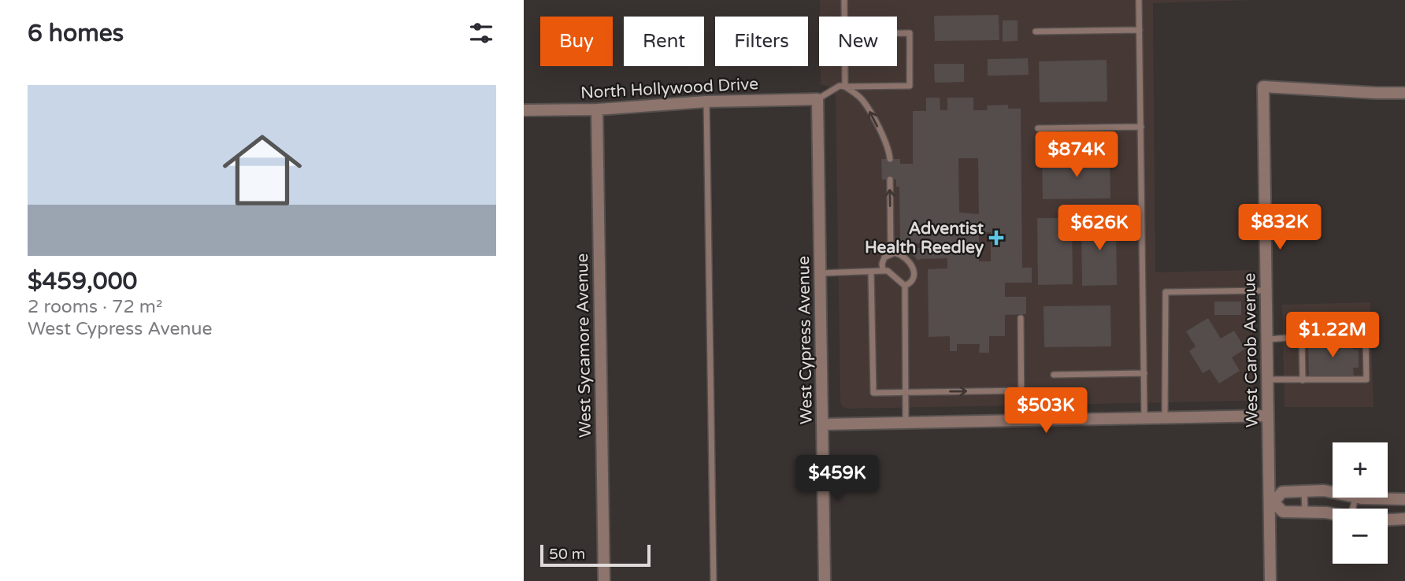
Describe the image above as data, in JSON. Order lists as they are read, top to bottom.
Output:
{
  "streets": {
    "street": [
      "North Hollywood Drive",
      "West Cypress Avenue",
      "West Sycamore Avenue",
      "West Carob Avenue"
    ]
  },
  "crossings": [
    ["North Hollywood Drive", "West Cypress Avenue"],
    ["North Hollywood Drive", "West Sycamore Avenue"]
  ],
  "places": {
    "health": ["Adventist Health Reedley"]
  },
  "scale_bar": "50 m",
  "page": {
    "heading": "6 homes",
    "chip": [
      "Buy",
      "Rent",
      "Filters",
      "New"
    ],
    "list": [
      {
        "name": "$459,000",
        "note": "2 rooms · 72 m² · West Cypress Avenue"
      }
    ],
    "price": [
      "$874K",
      "$832K",
      "$626K",
      "$1.22M",
      "$503K",
      "$459K"
    ],
    "map_buttons": ["+", "−"],
    "scale": "50 m"
  }
}
